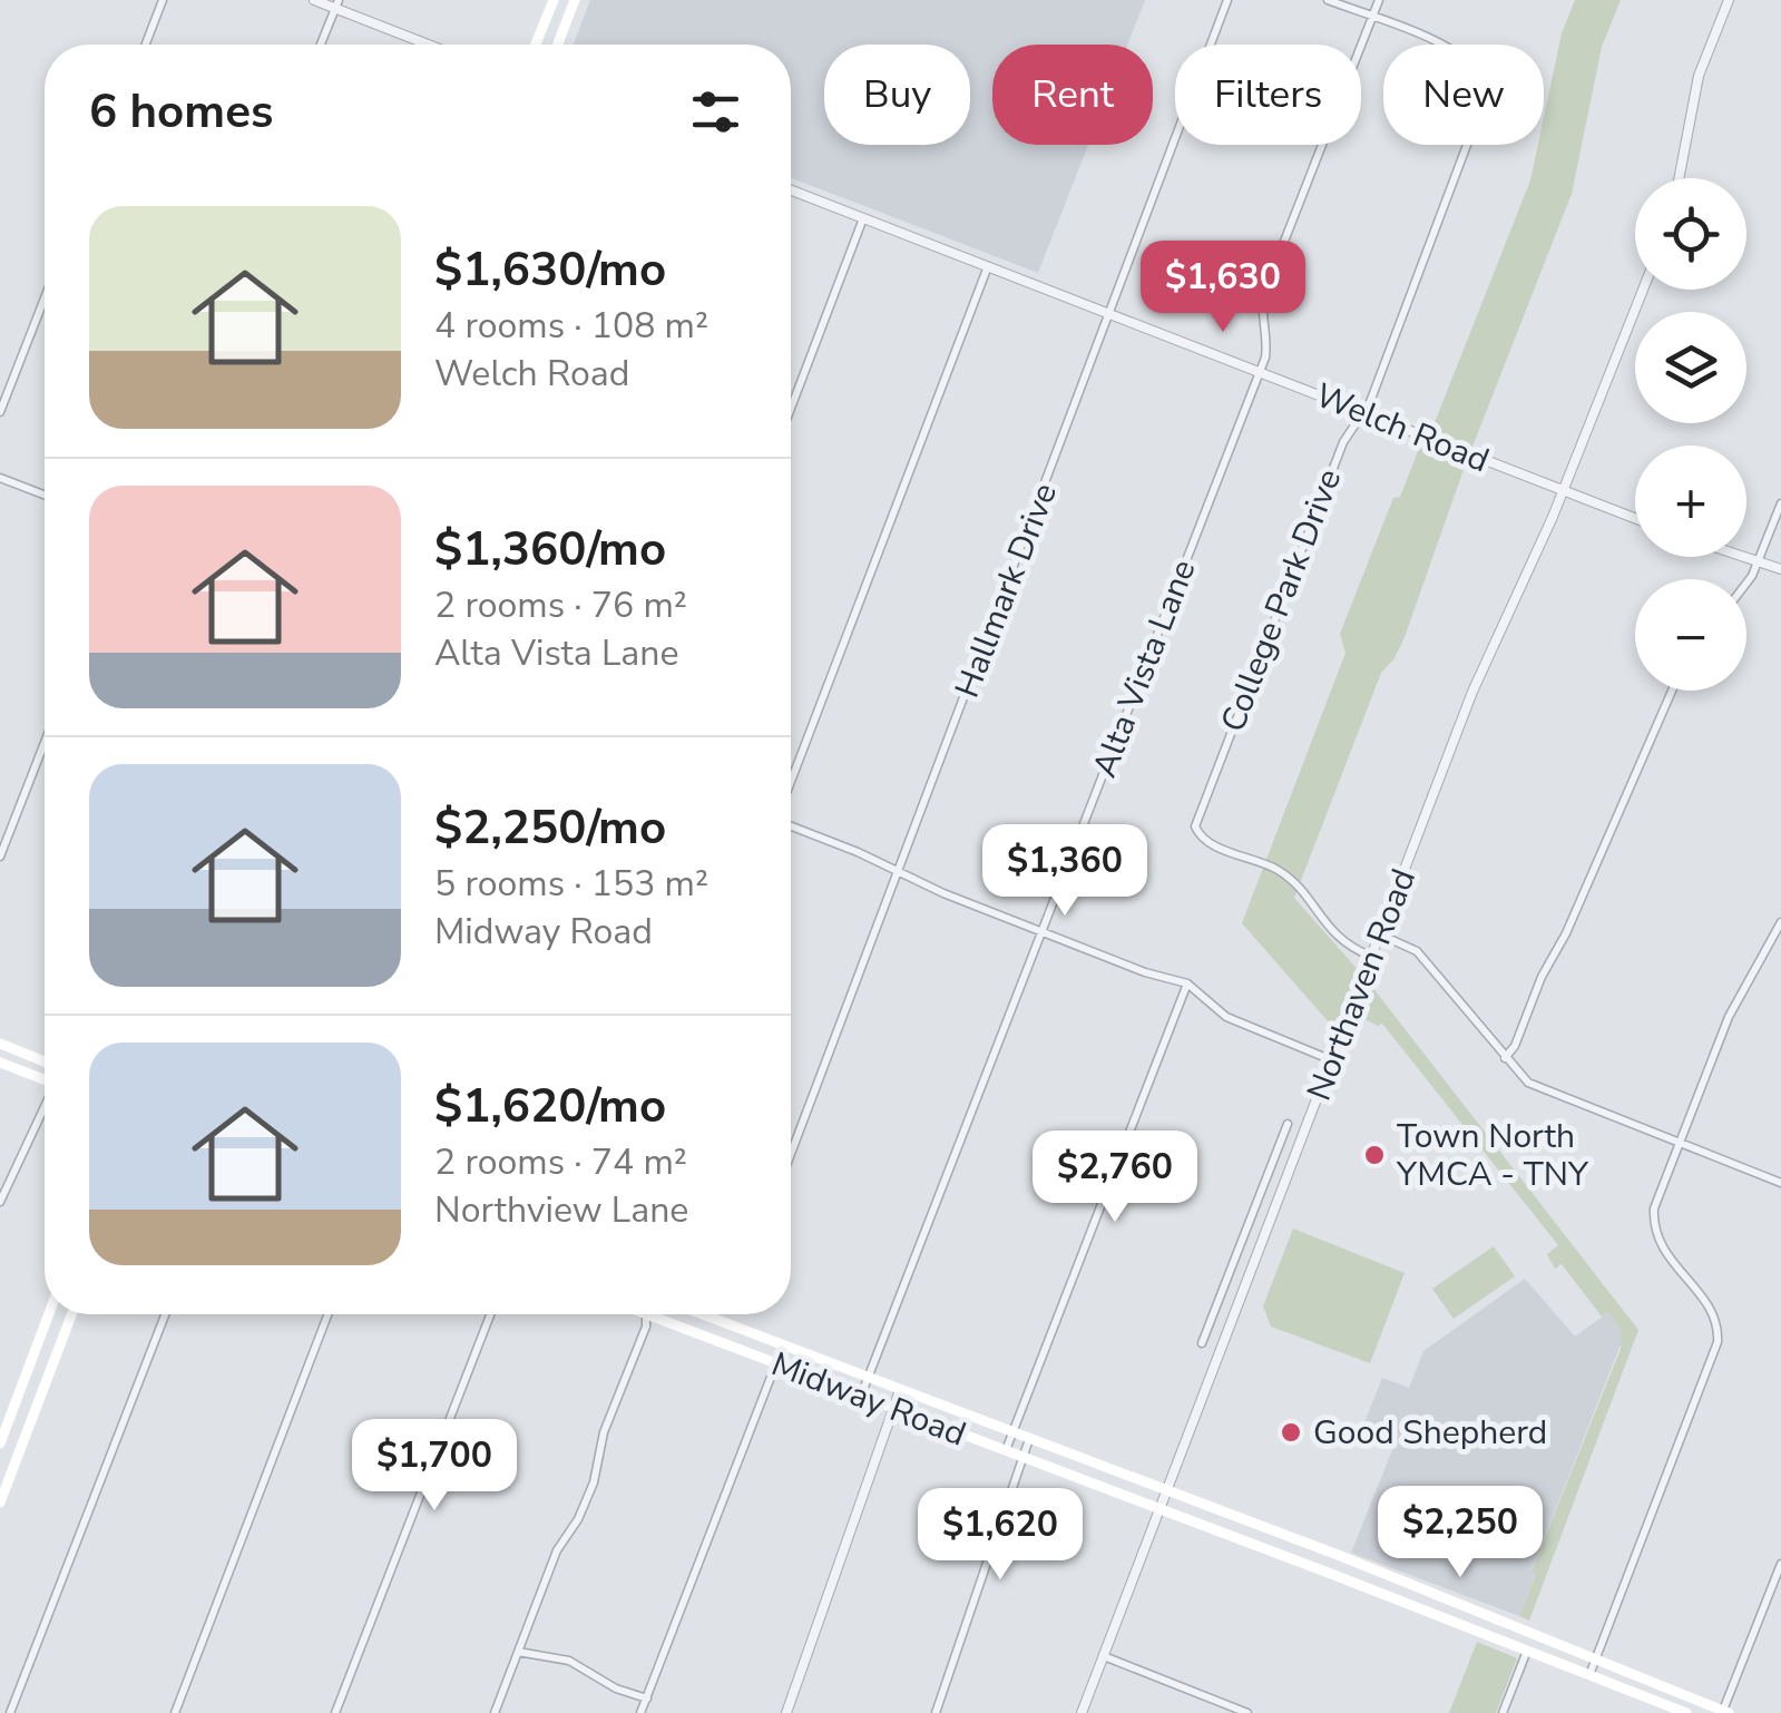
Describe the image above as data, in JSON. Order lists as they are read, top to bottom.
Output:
{
  "streets": {
    "main road": ["Midway Road"],
    "street": [
      "Welch Road",
      "Hallmark Drive",
      "College Park Drive",
      "Alta Vista Lane",
      "Northaven Road"
    ]
  },
  "crossings": [
    ["Welch Road", "Hallmark Drive"],
    ["Welch Road", "College Park Drive"],
    ["Welch Road", "Alta Vista Lane"],
    ["Welch Road", "Northaven Road"],
    ["College Park Drive", "Alta Vista Lane"],
    ["College Park Drive", "Northaven Road"],
    ["Alta Vista Lane", "Midway Road"],
    ["Northaven Road", "Midway Road"]
  ],
  "places": ["Town North YMCA - TNY", "Good Shepherd"],
  "page": {
    "chip": [
      "Buy",
      "Rent",
      "Filters",
      "New"
    ],
    "heading": "6 homes",
    "map_buttons": ["+", "−"],
    "list": [
      {
        "name": "$1,630/mo",
        "note": "4 rooms · 108 m² · Welch Road"
      },
      {
        "name": "$1,360/mo",
        "note": "2 rooms · 76 m² · Alta Vista Lane"
      },
      {
        "name": "$2,250/mo",
        "note": "5 rooms · 153 m² · Midway Road"
      },
      {
        "name": "$1,620/mo",
        "note": "2 rooms · 74 m² · Northview Lane"
      }
    ],
    "price": [
      "$1,630",
      "$1,360",
      "$2,760",
      "$1,700",
      "$2,250",
      "$1,620"
    ]
  }
}
